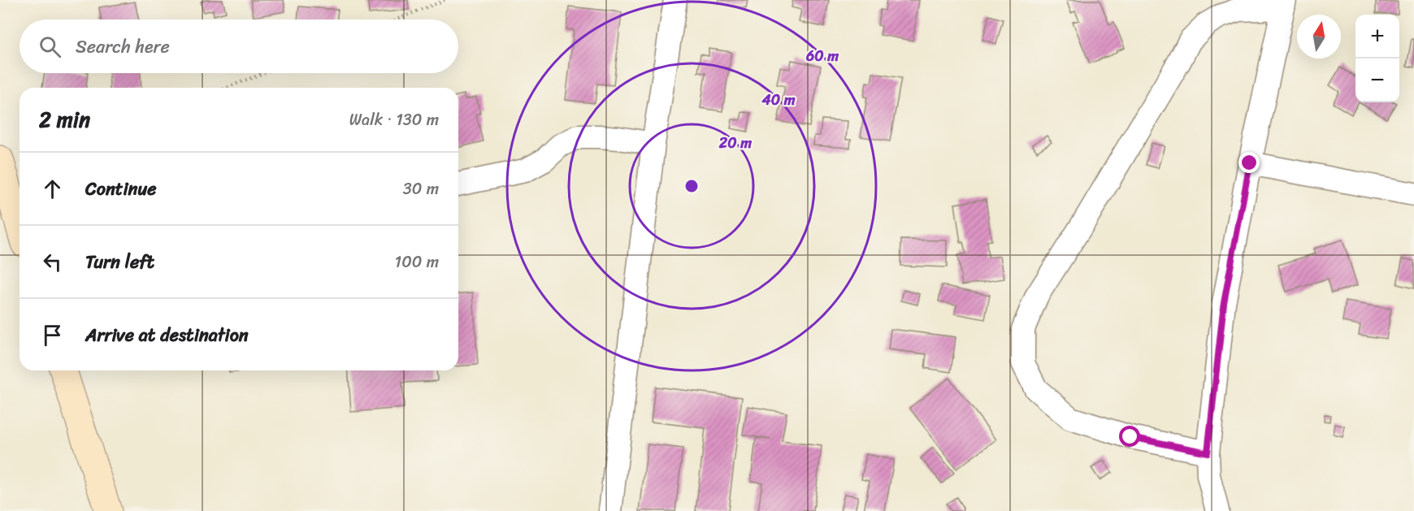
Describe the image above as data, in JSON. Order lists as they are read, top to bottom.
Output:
{
  "north": "top",
  "page": {
    "map_buttons": ["+", "−"],
    "search": "Search here",
    "heading": ["2 min", "Walk · 130 m"],
    "list": [
      ["Continue", "30 m"],
      ["Turn left", "100 m"],
      "Arrive at destination"
    ]
  },
  "rings": ["60 m", "40 m", "20 m"]
}
